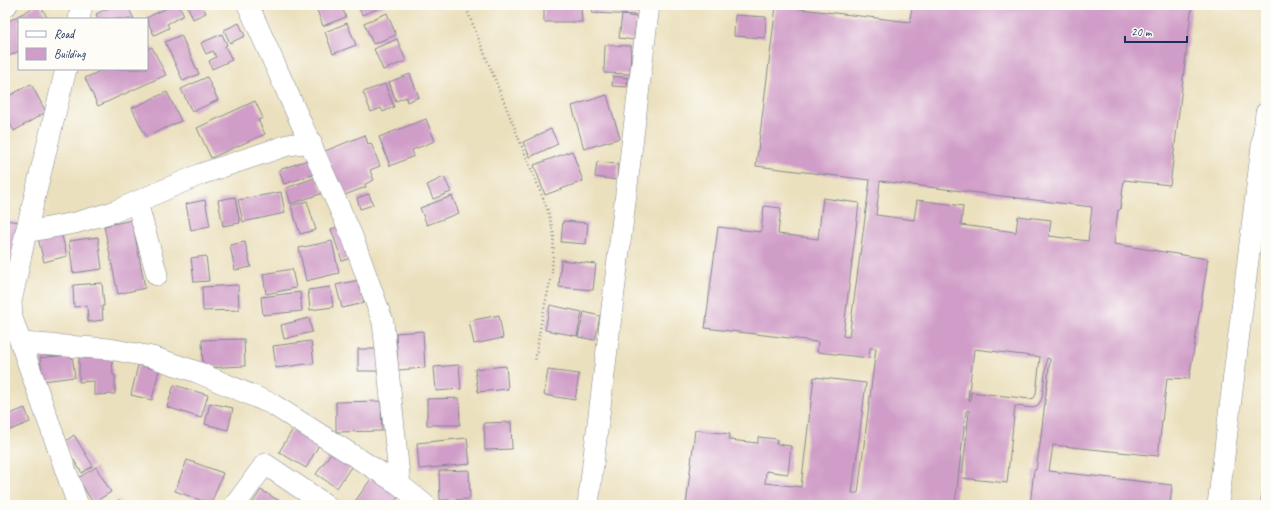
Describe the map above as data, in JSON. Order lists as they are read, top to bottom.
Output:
{
  "legend": ["Road", "Building"],
  "scale_bar": "20 m"
}
